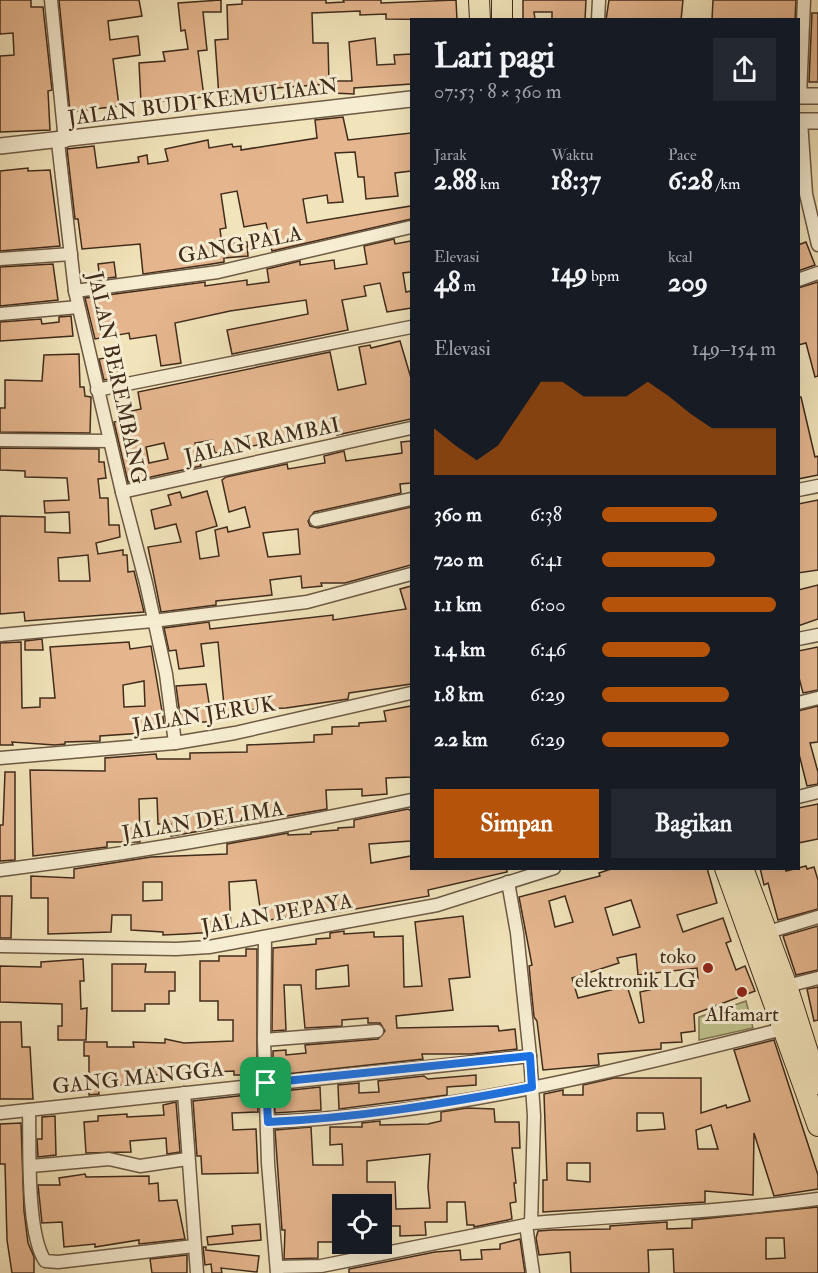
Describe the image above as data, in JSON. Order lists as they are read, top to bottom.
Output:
{
  "streets": {
    "street": [
      "JALAN BUDI KEMULIAAN",
      "GANG PALA",
      "JALAN BEREMBANG",
      "JALAN RAMBAI",
      "JALAN JERUK",
      "JALAN DELIMA",
      "JALAN PEPAYA",
      "GANG MANGGA"
    ]
  },
  "crossings": [
    ["JALAN BUDI KEMULIAAN", "JALAN BEREMBANG"],
    ["GANG PALA", "JALAN BEREMBANG"],
    ["JALAN BEREMBANG", "JALAN RAMBAI"],
    ["JALAN BEREMBANG", "JALAN JERUK"]
  ],
  "places": ["toko elektronik LG", "Alfamart"],
  "page": {
    "heading": ["Lari pagi", "07:53 · 8 × 360 m"],
    "stats": [
      ["Jarak", "2.88 km"],
      ["Waktu", "18:37"],
      ["Pace", "6:28 /km"],
      ["Elevasi", "48 m"],
      ["149 bpm"],
      ["kcal", "209"]
    ],
    "chart": ["Elevasi", "149–154 m"],
    "list": [
      {
        "name": "360 m",
        "note": "6:38"
      },
      {
        "name": "720 m",
        "note": "6:41"
      },
      {
        "name": "1.1 km",
        "note": "6:00"
      },
      {
        "name": "1.4 km",
        "note": "6:46"
      },
      {
        "name": "1.8 km",
        "note": "6:29"
      },
      {
        "name": "2.2 km",
        "note": "6:29"
      }
    ],
    "buttons": ["Simpan", "Bagikan"]
  }
}
